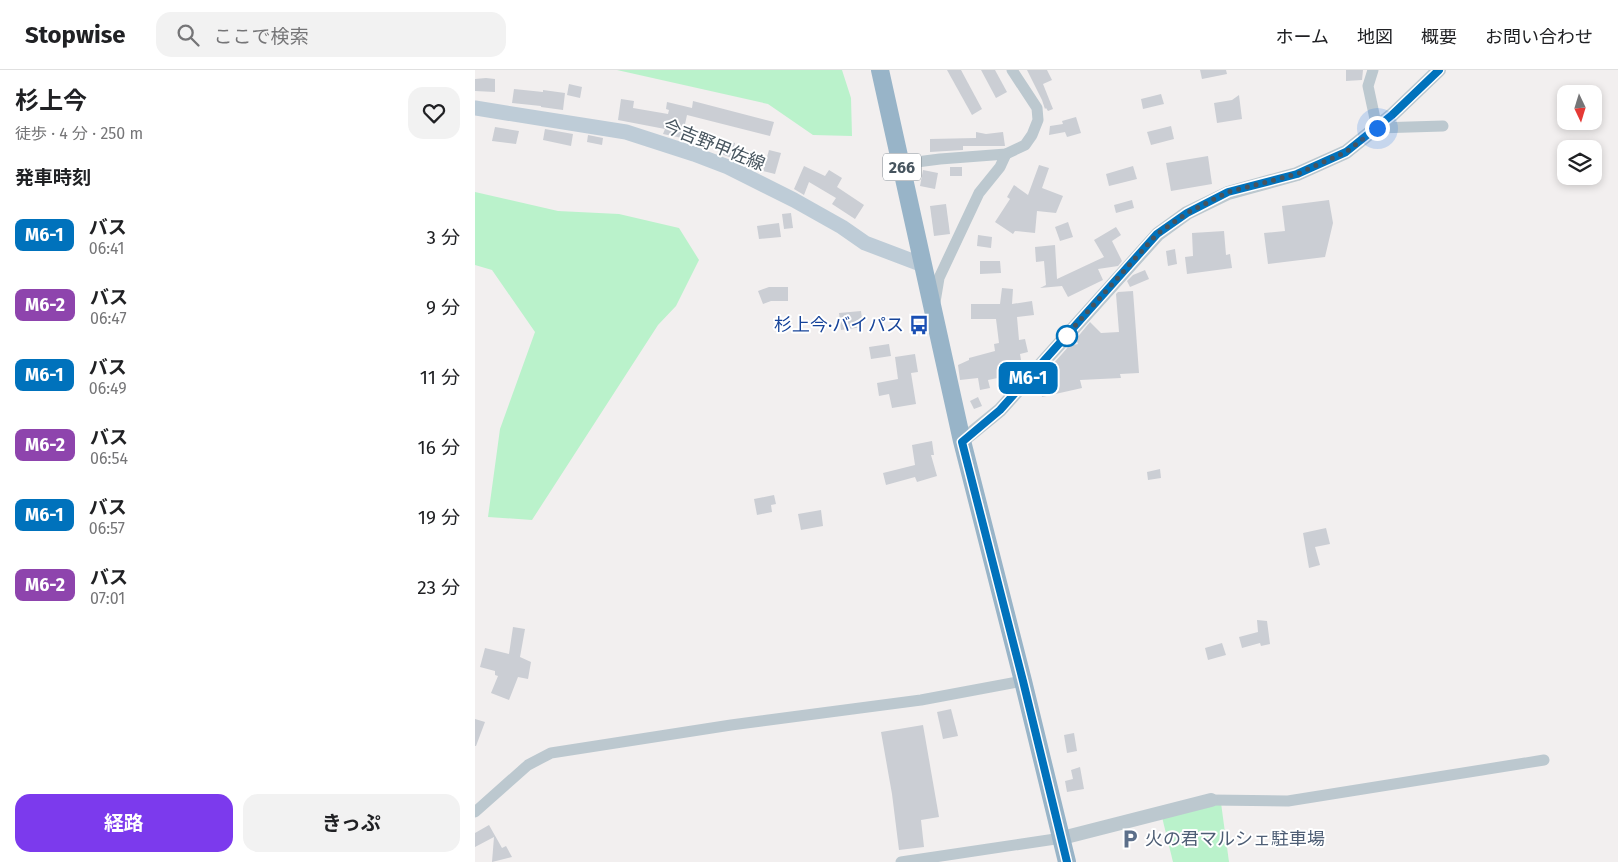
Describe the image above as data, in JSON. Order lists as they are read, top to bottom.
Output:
{
  "streets": {
    "highway": ["266"],
    "main road": ["今吉野甲佐線"]
  },
  "crossings": [
    ["今吉野甲佐線", "266"]
  ],
  "places": {
    "bus stop": ["杉上今·バイパス"],
    "parking": ["火の君マルシェ駐車場"]
  },
  "lines": ["bus line M6-1"],
  "north": "bottom",
  "page": {
    "header": "Stopwise",
    "search": "ここで検索",
    "nav": [
      "ホーム",
      "地図",
      "概要",
      "お問い合わせ"
    ],
    "heading": [
      ["杉上今", "徒歩 · 4 分 · 250 m"],
      "発車時刻"
    ],
    "on_map": "M6-1",
    "list": [
      {
        "mark": "M6-1",
        "name": "バス",
        "note": "06:41",
        "value": "3 分"
      },
      {
        "mark": "M6-2",
        "name": "バス",
        "note": "06:47",
        "value": "9 分"
      },
      {
        "mark": "M6-1",
        "name": "バス",
        "note": "06:49",
        "value": "11 分"
      },
      {
        "mark": "M6-2",
        "name": "バス",
        "note": "06:54",
        "value": "16 分"
      },
      {
        "mark": "M6-1",
        "name": "バス",
        "note": "06:57",
        "value": "19 分"
      },
      {
        "mark": "M6-2",
        "name": "バス",
        "note": "07:01",
        "value": "23 分"
      }
    ],
    "buttons": ["経路", "きっぷ"]
  }
}
